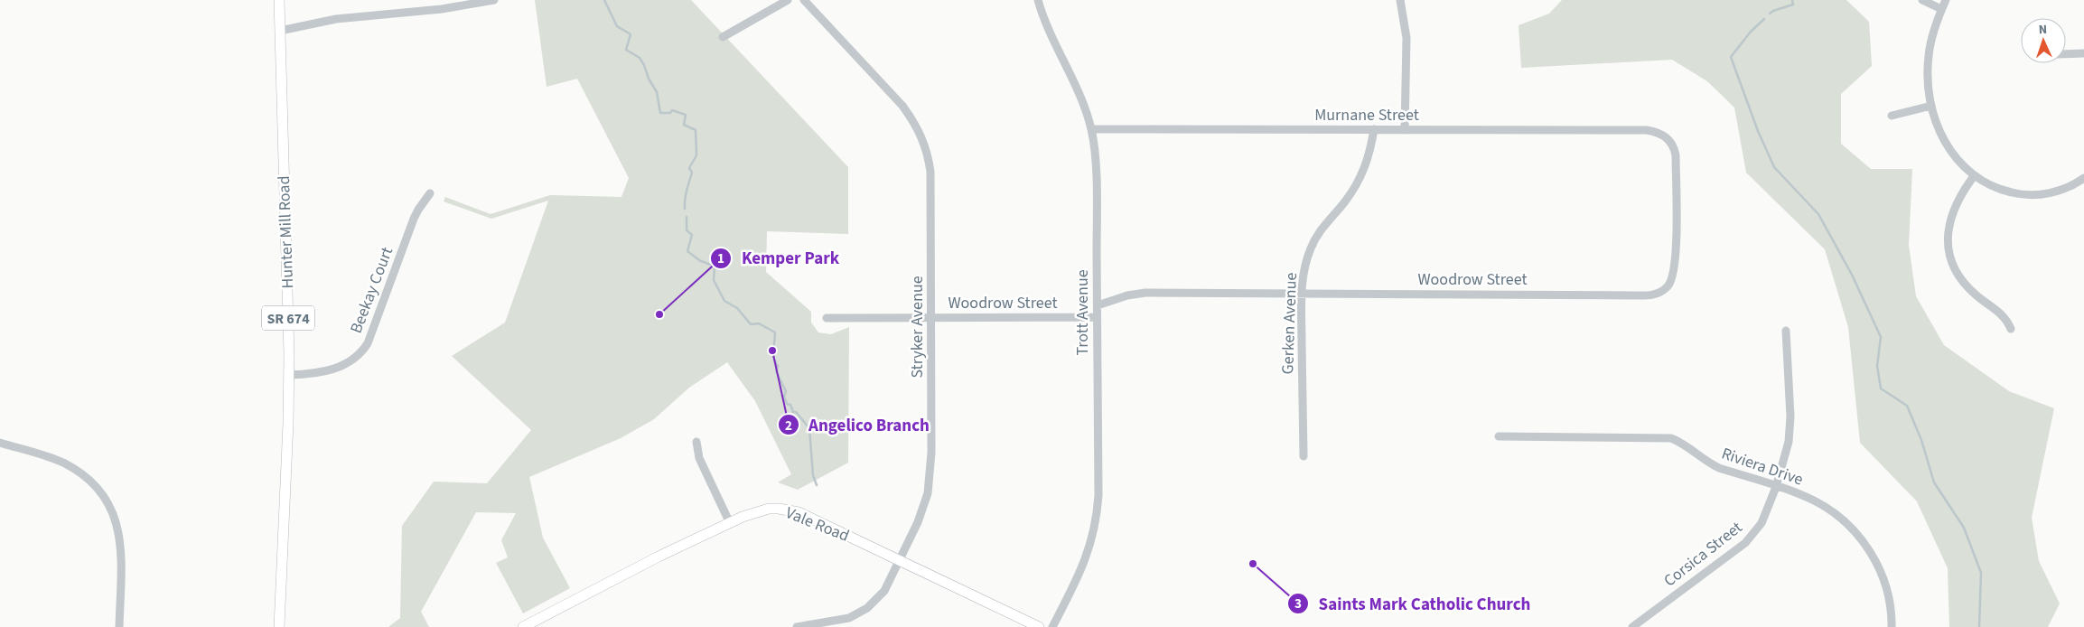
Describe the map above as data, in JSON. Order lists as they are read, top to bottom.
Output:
{
  "streets": {
    "main road": ["Hunter Mill Road", "SR 674", "Vale Road"],
    "street": [
      "Murnane Street",
      "Woodrow Street",
      "Beekay Court",
      "Trott Avenue",
      "Gerken Avenue",
      "Stryker Avenue",
      "Riviera Drive",
      "Corsica Street"
    ]
  },
  "crossings": [
    ["Murnane Street", "Woodrow Street"],
    ["Murnane Street", "Trott Avenue"],
    ["Murnane Street", "Gerken Avenue"],
    ["Hunter Mill Road", "Beekay Court"],
    ["Woodrow Street", "Trott Avenue"],
    ["Woodrow Street", "Gerken Avenue"],
    ["Woodrow Street", "Stryker Avenue"],
    ["Stryker Avenue", "Vale Road"],
    ["Riviera Drive", "Corsica Street"]
  ],
  "places": ["Kemper Park", "Angelico Branch", "Saints Mark Catholic Church"],
  "north": "top"
}
